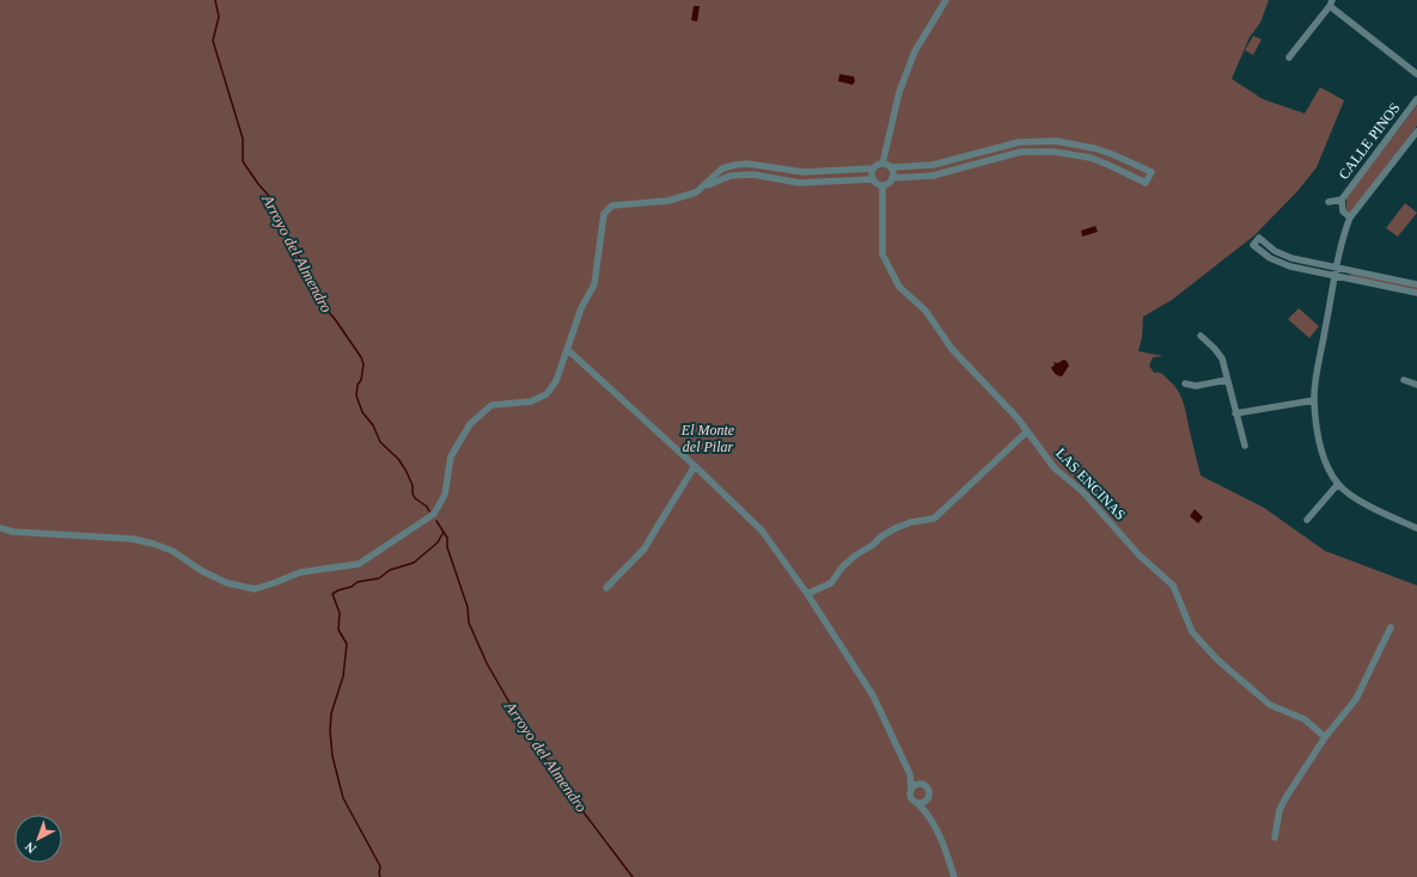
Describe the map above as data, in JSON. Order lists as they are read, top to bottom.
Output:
{
  "streets": {
    "street": ["CALLE PINOS", "LAS ENCINAS"]
  },
  "water": ["Arroyo del Almendro"],
  "parks": ["El Monte del Pilar"],
  "north": "bottom left"
}
